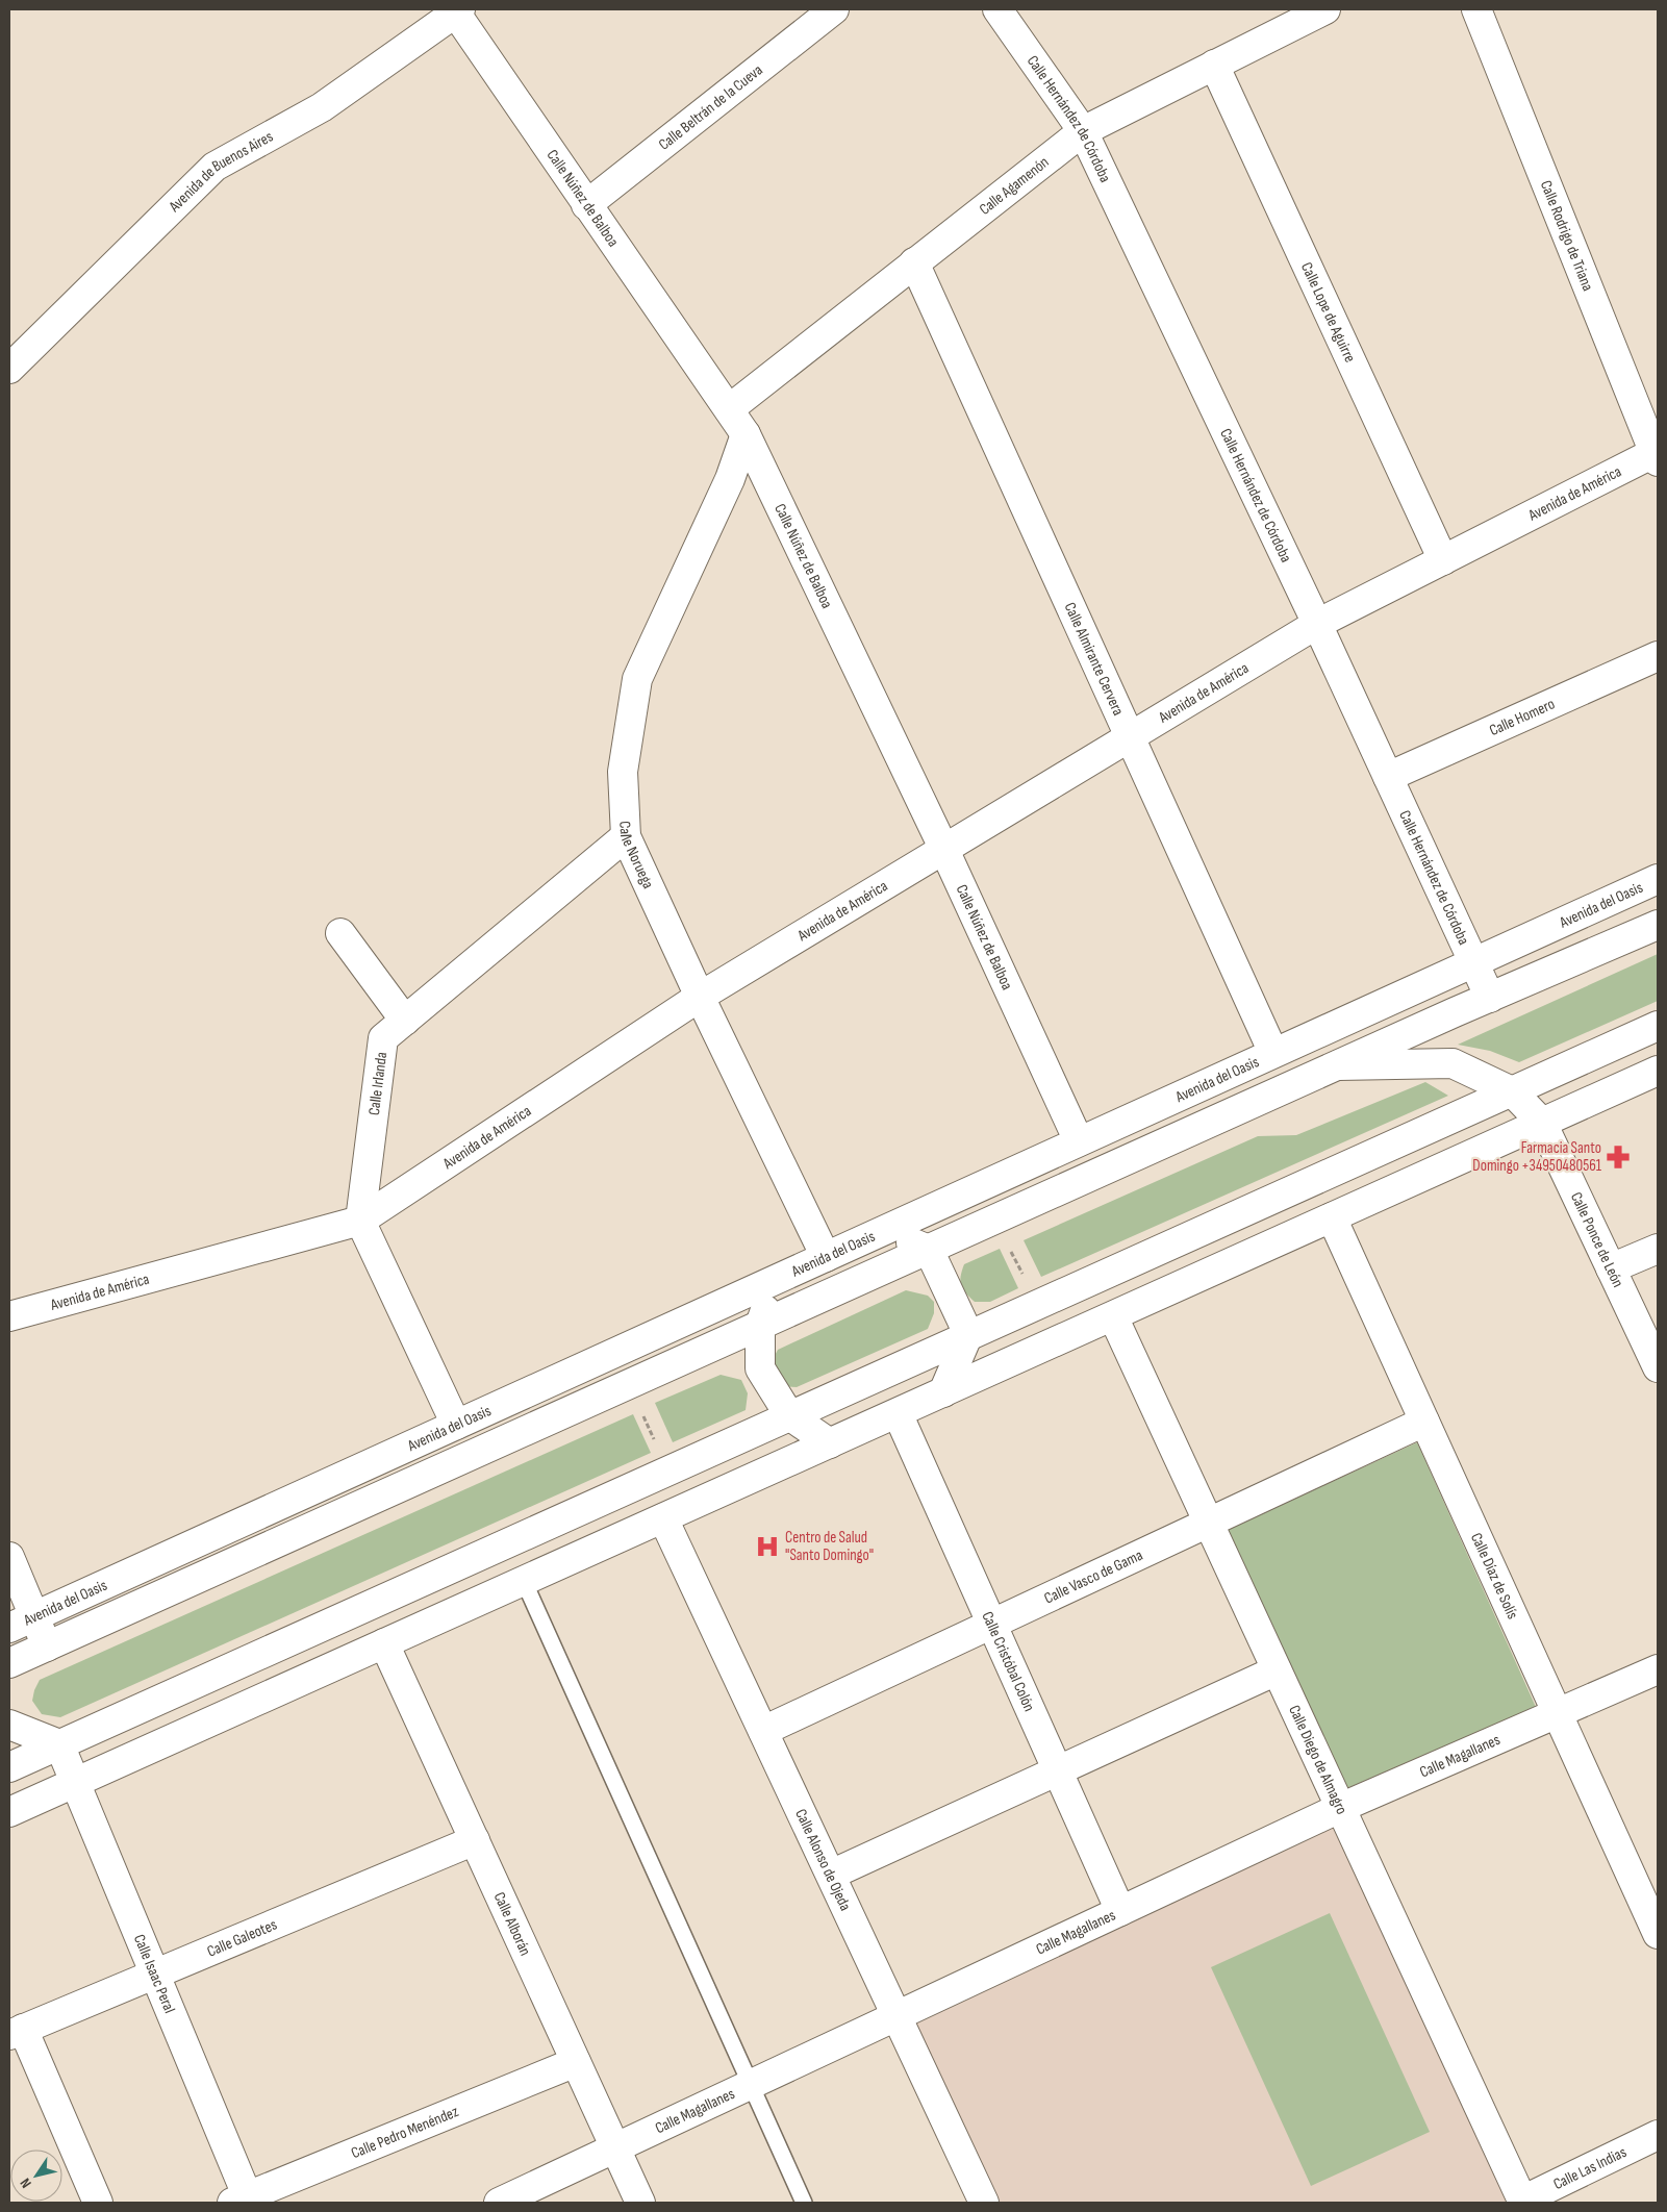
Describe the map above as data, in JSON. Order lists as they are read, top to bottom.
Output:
{
  "streets": {
    "street": [
      "Calle Beltrán de la Cueva",
      "Calle Hernández de Córdoba",
      "Avenida de Buenos Aires",
      "Calle Agamenón",
      "Calle Núñez de Balboa",
      "Calle Rodrigo de Triana",
      "Calle Lope de Aguirre",
      "Avenida de América",
      "Calle Almirante Cervera",
      "Calle Homero",
      "Calle Noruega",
      "Avenida del Oasis",
      "Calle Irlanda",
      "Calle Ponce de León",
      "Calle Díaz de Solís",
      "Calle Vasco de Gama",
      "Calle Cristóbal Colón",
      "Calle Magallanes",
      "Calle Diego de Almagro",
      "Calle Alonso de Ojeda",
      "Calle Alborán",
      "Calle Galeotes",
      "Calle Isaac Peral",
      "Calle Pedro Menéndez",
      "Calle Las Indias"
    ]
  },
  "crossings": [
    ["Calle Beltrán de la Cueva", "Calle Núñez de Balboa"],
    ["Calle Hernández de Córdoba", "Calle Agamenón"],
    ["Calle Hernández de Córdoba", "Avenida de América"],
    ["Calle Hernández de Córdoba", "Calle Homero"],
    ["Calle Hernández de Córdoba", "Avenida del Oasis"],
    ["Avenida de Buenos Aires", "Calle Núñez de Balboa"],
    ["Calle Agamenón", "Calle Núñez de Balboa"],
    ["Calle Agamenón", "Calle Lope de Aguirre"],
    ["Calle Agamenón", "Calle Almirante Cervera"],
    ["Calle Núñez de Balboa", "Avenida de América"],
    ["Calle Núñez de Balboa", "Calle Noruega"],
    ["Calle Núñez de Balboa", "Avenida del Oasis"],
    ["Calle Rodrigo de Triana", "Avenida de América"],
    ["Calle Lope de Aguirre", "Avenida de América"],
    ["Avenida de América", "Calle Almirante Cervera"],
    ["Avenida de América", "Calle Noruega"],
    ["Avenida de América", "Calle Irlanda"],
    ["Calle Almirante Cervera", "Avenida del Oasis"],
    ["Calle Noruega", "Avenida del Oasis"],
    ["Calle Noruega", "Calle Irlanda"],
    ["Calle Díaz de Solís", "Calle Vasco de Gama"],
    ["Calle Díaz de Solís", "Calle Magallanes"],
    ["Calle Vasco de Gama", "Calle Cristóbal Colón"],
    ["Calle Vasco de Gama", "Calle Diego de Almagro"],
    ["Calle Vasco de Gama", "Calle Alonso de Ojeda"],
    ["Calle Cristóbal Colón", "Calle Magallanes"],
    ["Calle Magallanes", "Calle Diego de Almagro"],
    ["Calle Magallanes", "Calle Alonso de Ojeda"],
    ["Calle Magallanes", "Calle Alborán"],
    ["Calle Diego de Almagro", "Calle Las Indias"],
    ["Calle Alborán", "Calle Galeotes"],
    ["Calle Alborán", "Calle Pedro Menéndez"],
    ["Calle Galeotes", "Calle Isaac Peral"],
    ["Calle Isaac Peral", "Calle Pedro Menéndez"]
  ],
  "places": {
    "pharmacy": ["Farmacia Santo Domingo +34950480561"],
    "hospital": ["Centro de Salud \"Santo Domingo\""]
  },
  "north": "bottom left"
}
